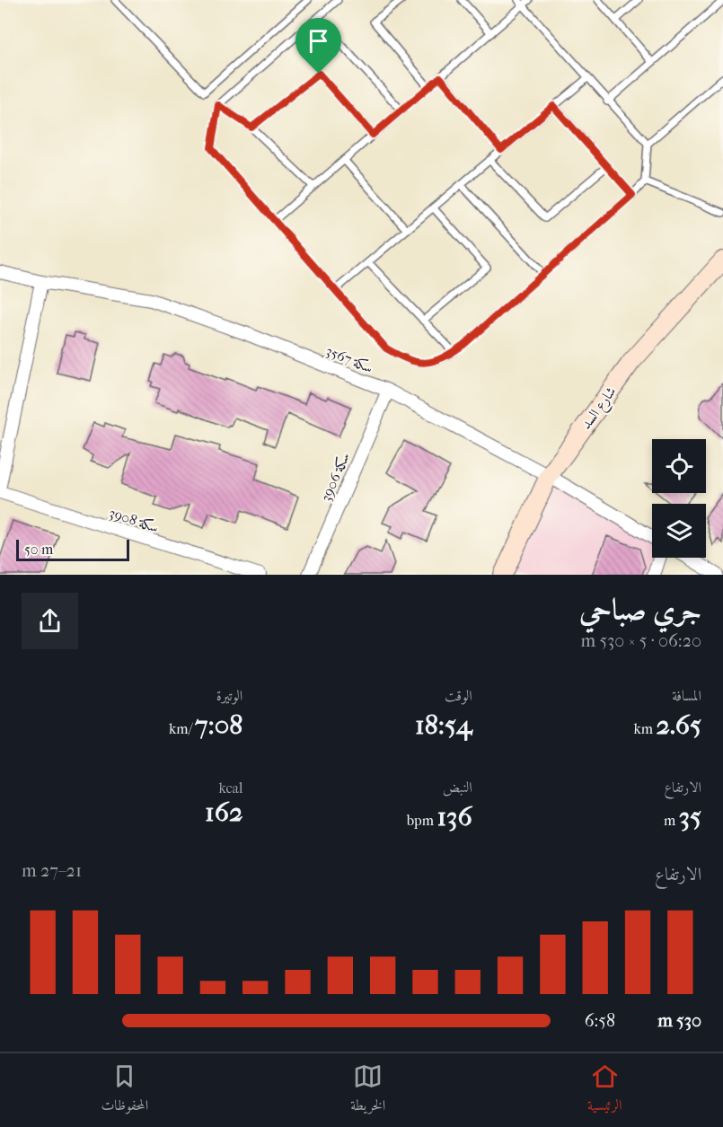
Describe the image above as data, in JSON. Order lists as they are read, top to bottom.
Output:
{
  "streets": {
    "street": [
      "سكة 3567",
      "شارع السد",
      "سكة 3906",
      "سكة 3908"
    ]
  },
  "crossings": [
    ["سكة 3567", "شارع السد"],
    ["سكة 3567", "سكة 3906"]
  ],
  "scale_bar": "50 m",
  "page": {
    "scale": "50 m",
    "heading": ["جري صباحي", "06:20 · 5 × 530 m"],
    "stats": [
      ["المسافة", "2.65 km"],
      ["الوقت", "18:54"],
      ["الوتيرة", "7:08 /km"],
      ["الارتفاع", "35 m"],
      ["النبض", "136 bpm"],
      ["kcal", "162"]
    ],
    "chart": ["الارتفاع", "21–27 m"],
    "list": [
      {
        "name": "530 m",
        "note": "6:58"
      }
    ],
    "tabs": ["الرئيسية", "الخريطة", "المحفوظات"]
  }
}
